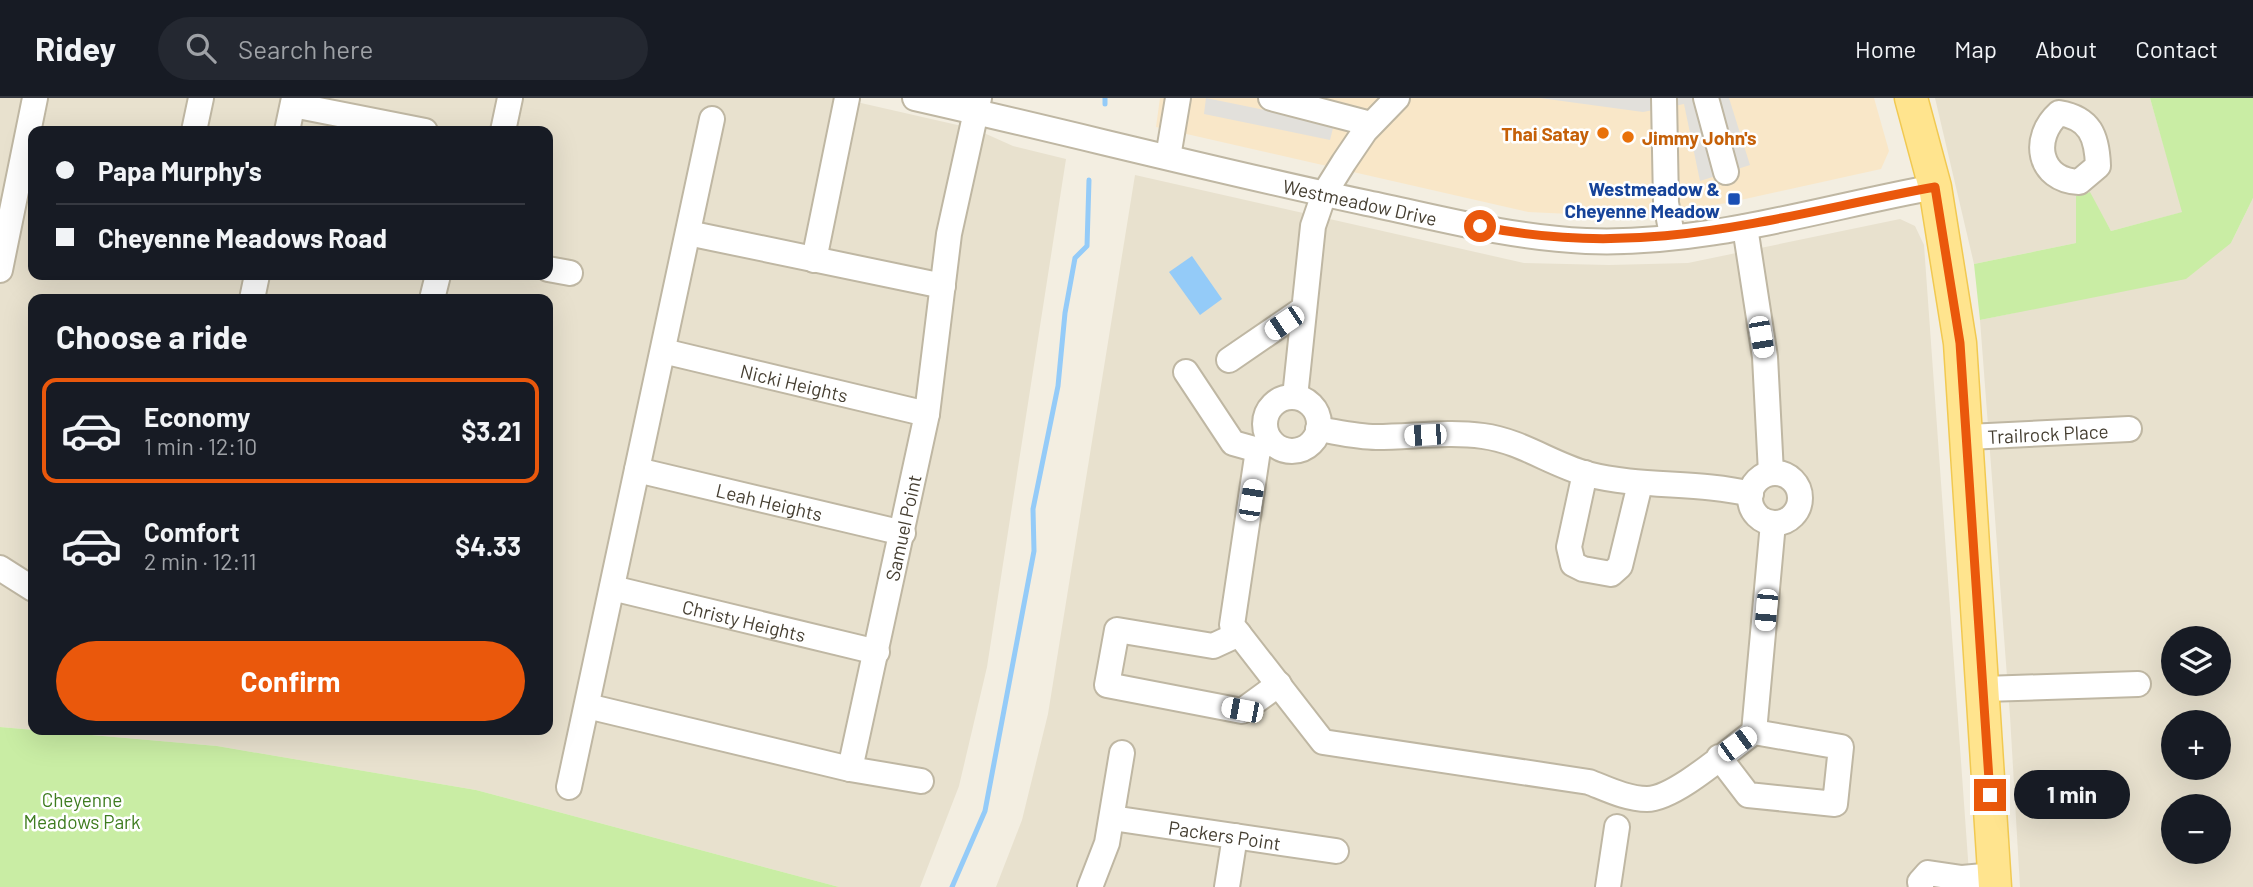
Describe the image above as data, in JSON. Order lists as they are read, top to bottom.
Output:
{
  "streets": {
    "street": [
      "Westmeadow Drive",
      "Nicki Heights",
      "Trailrock Place",
      "Leah Heights",
      "Samuel Point",
      "Christy Heights",
      "Packers Point"
    ]
  },
  "crossings": [
    ["Westmeadow Drive", "Samuel Point"],
    ["Nicki Heights", "Samuel Point"],
    ["Leah Heights", "Samuel Point"],
    ["Samuel Point", "Christy Heights"]
  ],
  "parks": ["Cheyenne Meadows Park"],
  "places": {
    "other": ["Thai Satay", "Jimmy John's"],
    "transit": ["Westmeadow & Cheyenne Meadow"]
  },
  "page": {
    "header": "Ridey",
    "search": "Search here",
    "nav": [
      "Home",
      "Map",
      "About",
      "Contact"
    ],
    "banner": ["Papa Murphy's", "Cheyenne Meadows Road"],
    "heading": "Choose a ride",
    "list": [
      {
        "name": "Economy",
        "note": "1 min · 12:10",
        "value": "$3.21"
      },
      {
        "name": "Comfort",
        "note": "2 min · 12:11",
        "value": "$4.33"
      }
    ],
    "map_buttons": ["+", "−"],
    "buttons": "Confirm",
    "bubble": "1 min"
  }
}
